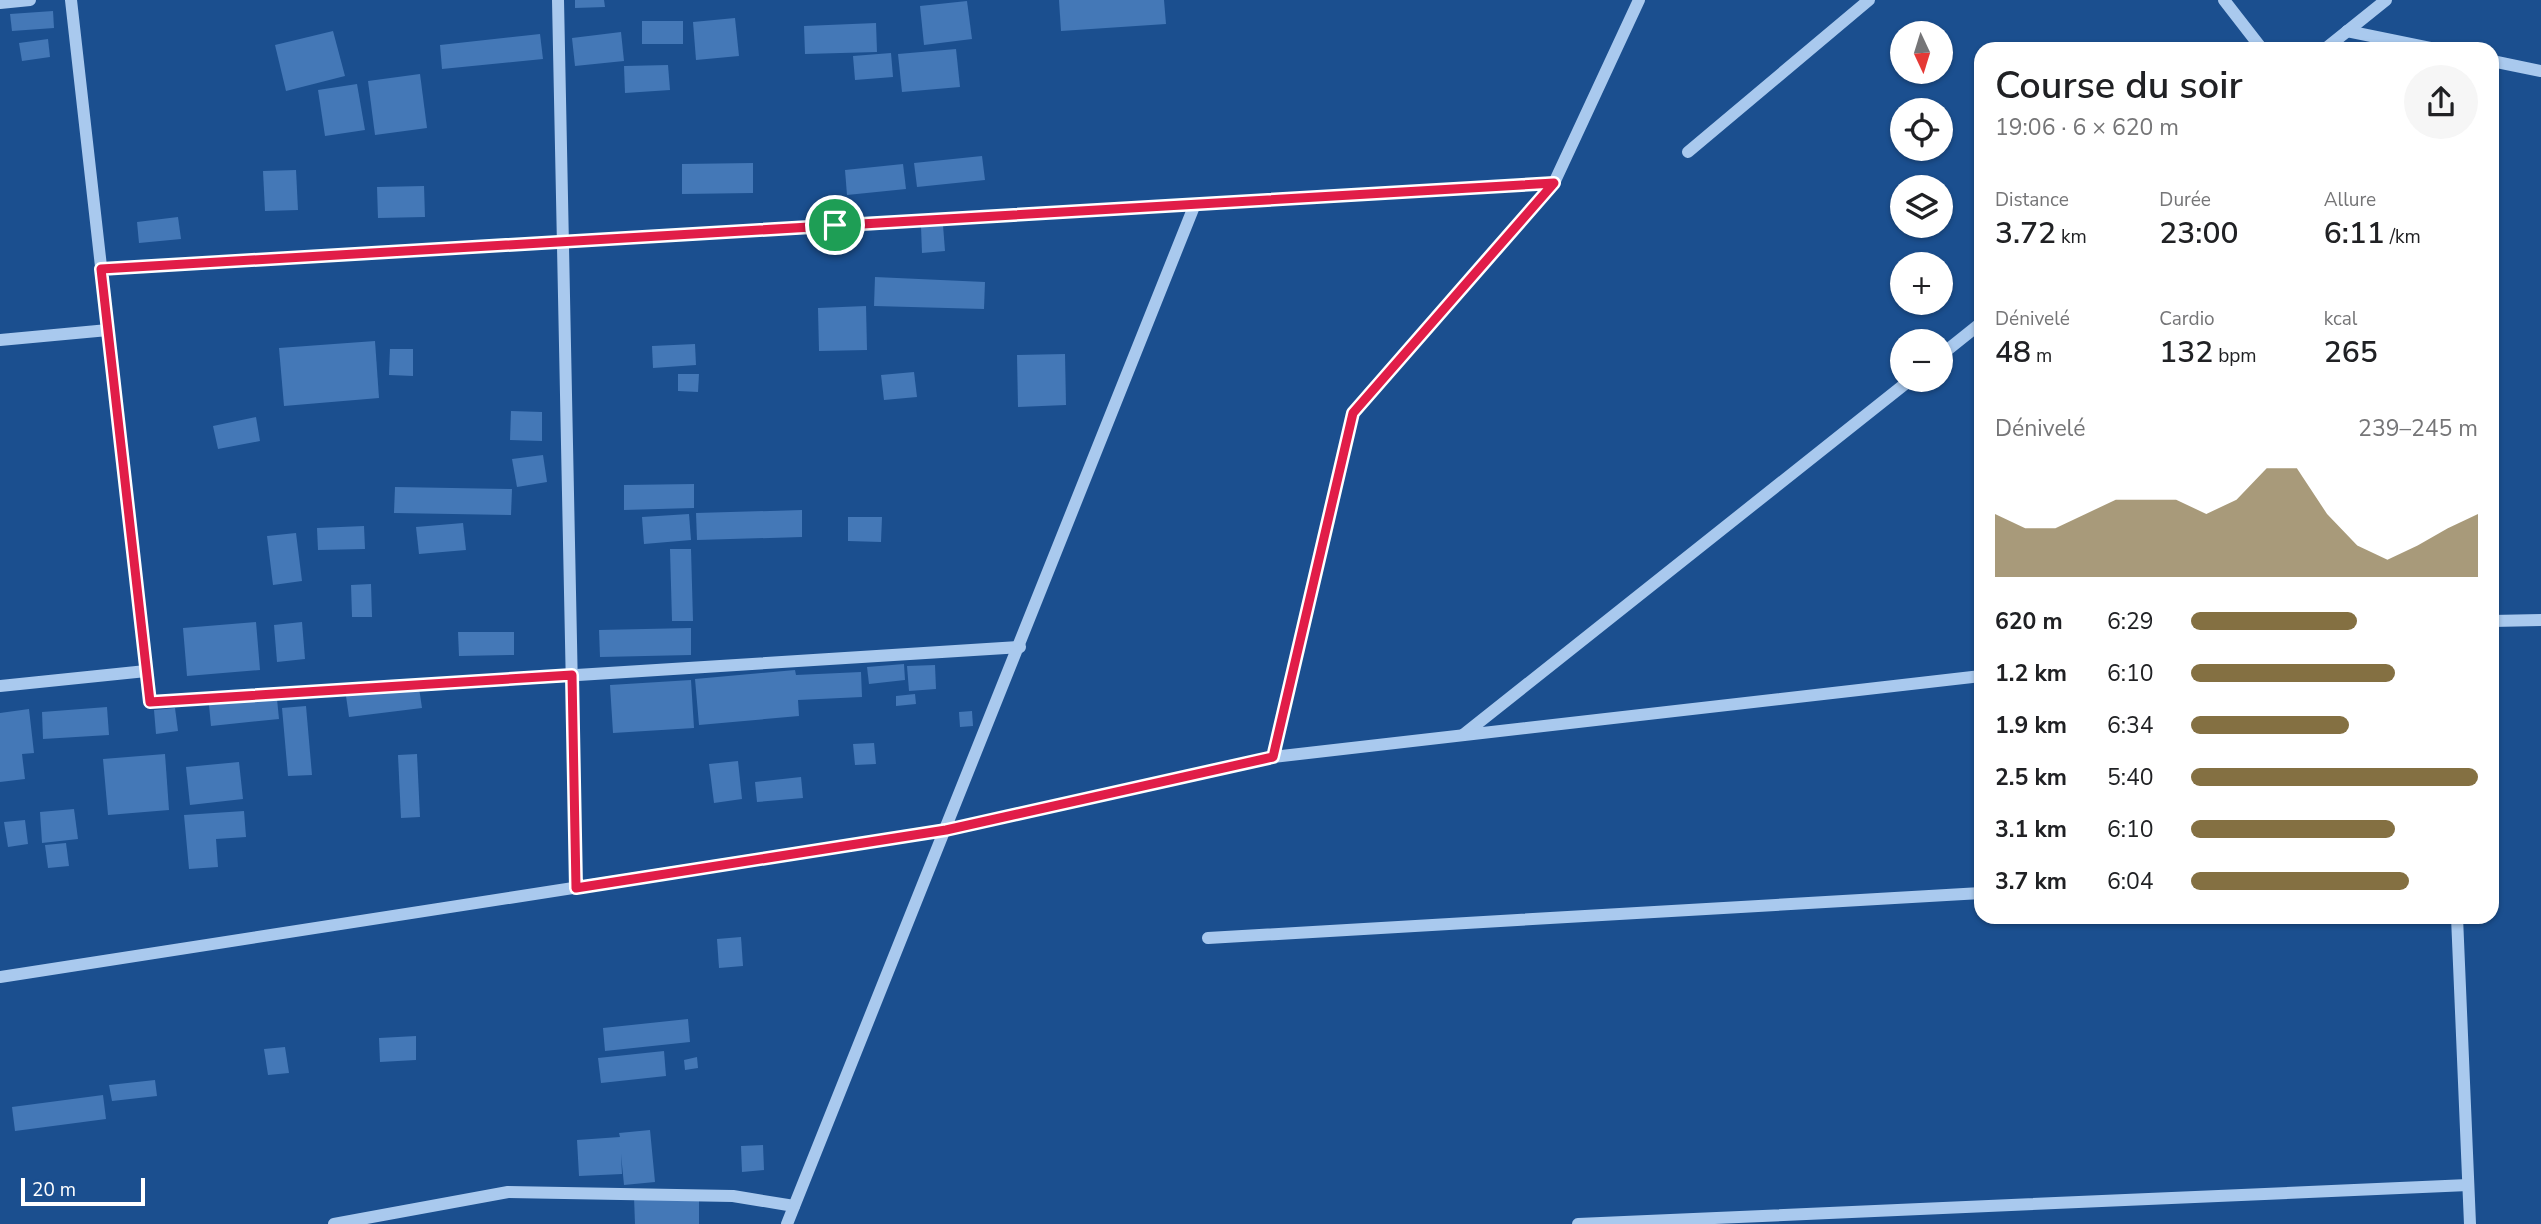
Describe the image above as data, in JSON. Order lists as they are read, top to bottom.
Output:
{
  "scale_bar": "20 m",
  "north": "bottom",
  "page": {
    "map_buttons": ["+", "−"],
    "heading": ["Course du soir", "19:06 · 6 × 620 m"],
    "stats": [
      ["Distance", "3.72 km"],
      ["Durée", "23:00"],
      ["Allure", "6:11 /km"],
      ["Dénivelé", "48 m"],
      ["Cardio", "132 bpm"],
      ["kcal", "265"]
    ],
    "chart": ["Dénivelé", "239–245 m"],
    "list": [
      {
        "name": "620 m",
        "note": "6:29"
      },
      {
        "name": "1.2 km",
        "note": "6:10"
      },
      {
        "name": "1.9 km",
        "note": "6:34"
      },
      {
        "name": "2.5 km",
        "note": "5:40"
      },
      {
        "name": "3.1 km",
        "note": "6:10"
      },
      {
        "name": "3.7 km",
        "note": "6:04"
      }
    ],
    "scale": "20 m"
  }
}
